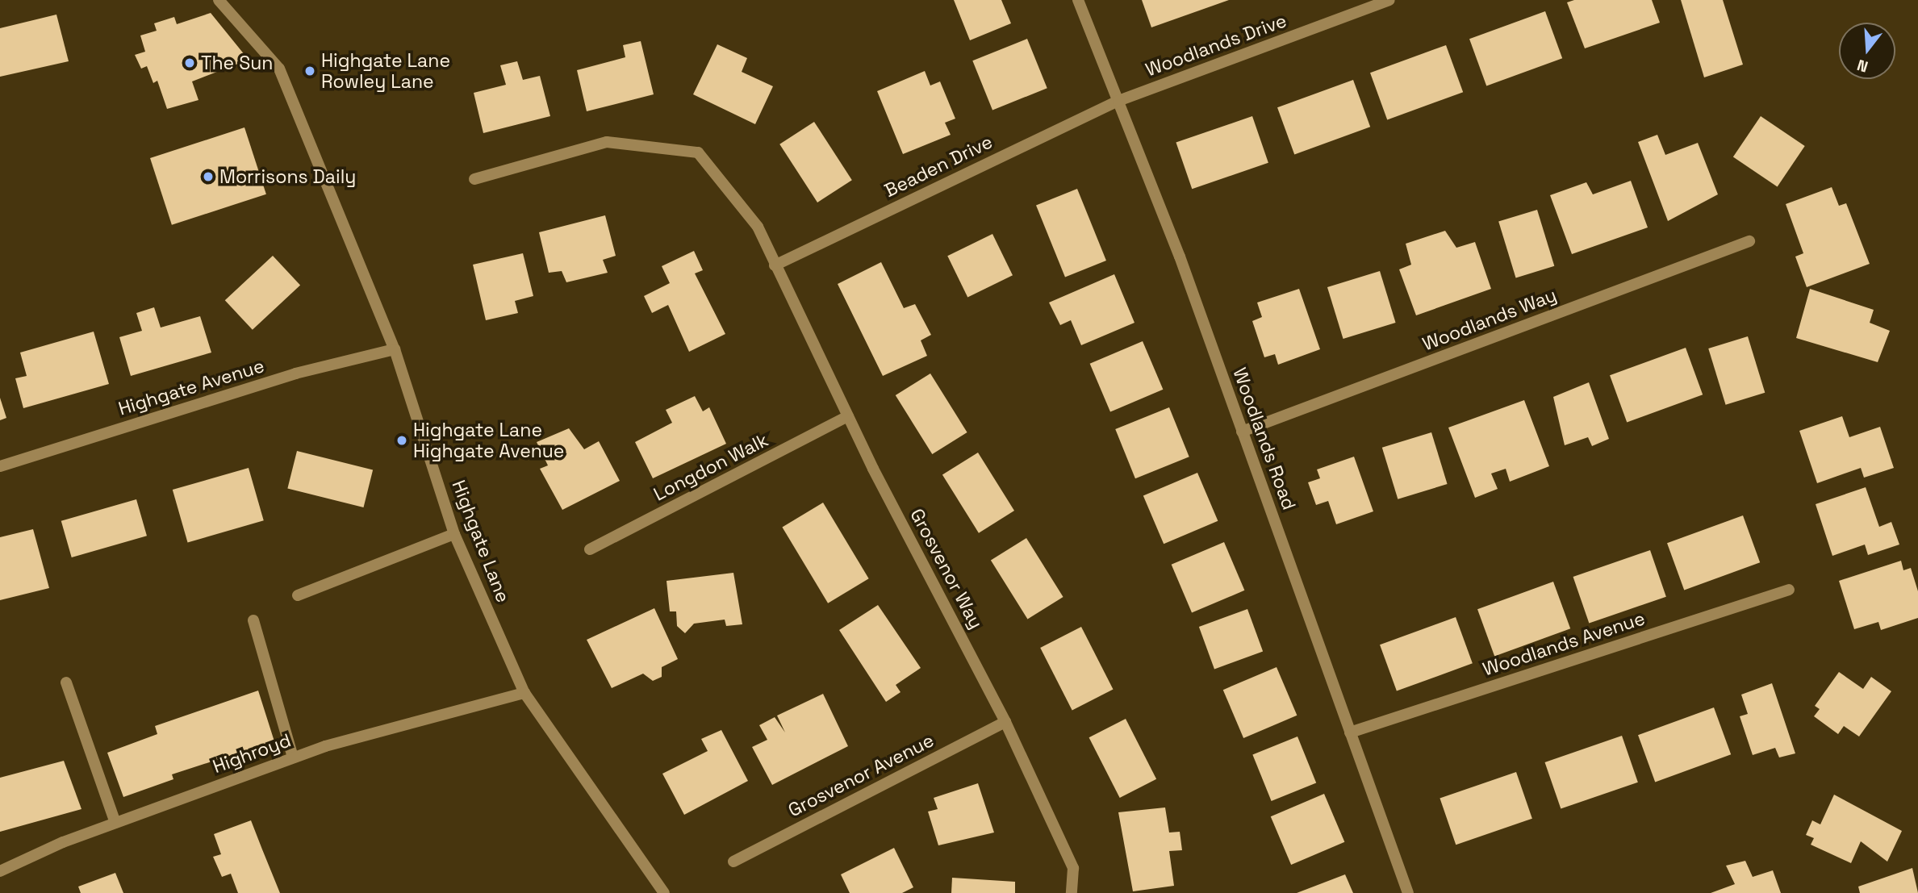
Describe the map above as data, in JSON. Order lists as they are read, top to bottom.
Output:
{
  "streets": {
    "street": [
      "Woodlands Drive",
      "Beaden Drive",
      "Woodlands Way",
      "Highgate Avenue",
      "Woodlands Road",
      "Longdon Walk",
      "Highgate Lane",
      "Grosvenor Way",
      "Woodlands Avenue",
      "Highroyd",
      "Grosvenor Avenue"
    ]
  },
  "crossings": [
    ["Woodlands Drive", "Beaden Drive"],
    ["Woodlands Drive", "Woodlands Road"],
    ["Beaden Drive", "Woodlands Road"],
    ["Beaden Drive", "Grosvenor Way"],
    ["Woodlands Way", "Woodlands Road"],
    ["Highgate Avenue", "Highgate Lane"],
    ["Woodlands Road", "Woodlands Avenue"],
    ["Longdon Walk", "Grosvenor Way"],
    ["Highgate Lane", "Highroyd"],
    ["Grosvenor Way", "Grosvenor Avenue"]
  ],
  "places": [
    "The Sun",
    "Highgate Lane Rowley Lane",
    "Morrisons Daily",
    "Highgate Lane Highgate Avenue"
  ],
  "north": "bottom"
}
